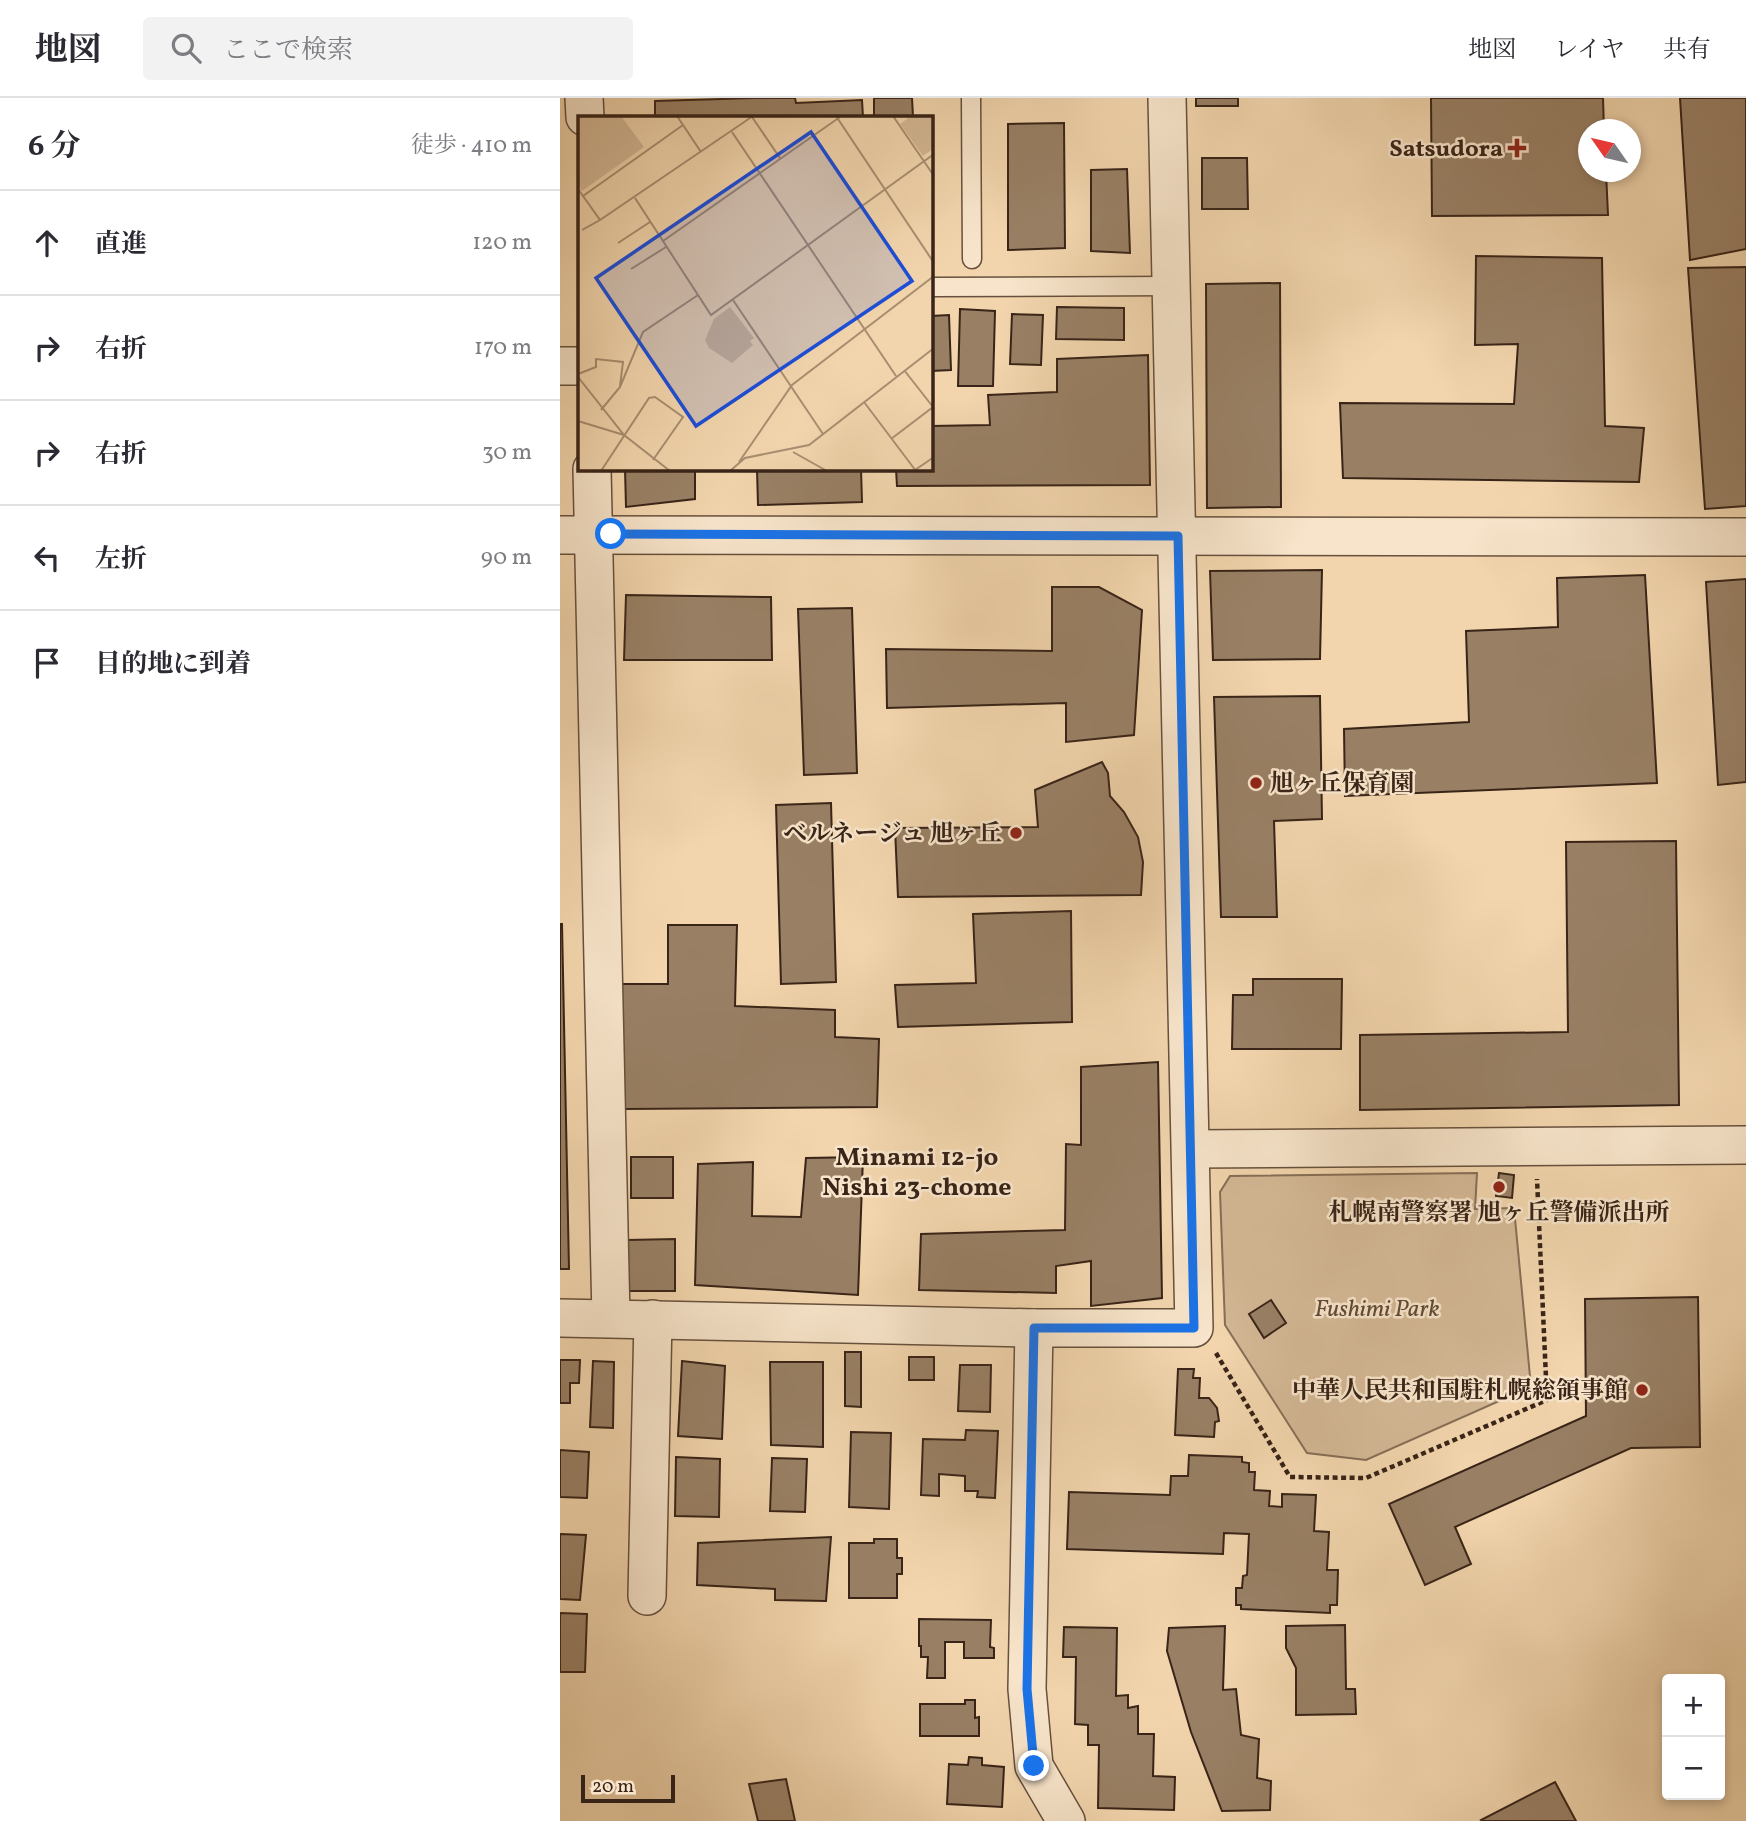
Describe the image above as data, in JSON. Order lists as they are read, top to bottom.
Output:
{
  "districts": ["Minami 12-jo Nishi 23-chome"],
  "parks": ["Fushimi Park"],
  "places": {
    "health": ["Satsudora"],
    "other": [
      "旭ヶ丘保育園",
      "ベルネージュ 旭ヶ丘",
      "札幌南警察署 旭ヶ丘警備派出所",
      "中華人民共和国駐札幌総領事館"
    ]
  },
  "scale_bar": "20 m",
  "north": "top left",
  "page": {
    "header": "地図",
    "search": "ここで検索",
    "nav": ["地図", "レイヤ", "共有"],
    "heading": ["6 分", "徒歩 · 410 m"],
    "list": [
      ["直進", "120 m"],
      ["右折", "170 m"],
      ["右折", "30 m"],
      ["左折", "90 m"],
      "目的地に到着"
    ],
    "map_buttons": ["+", "−"],
    "scale": "20 m"
  }
}
